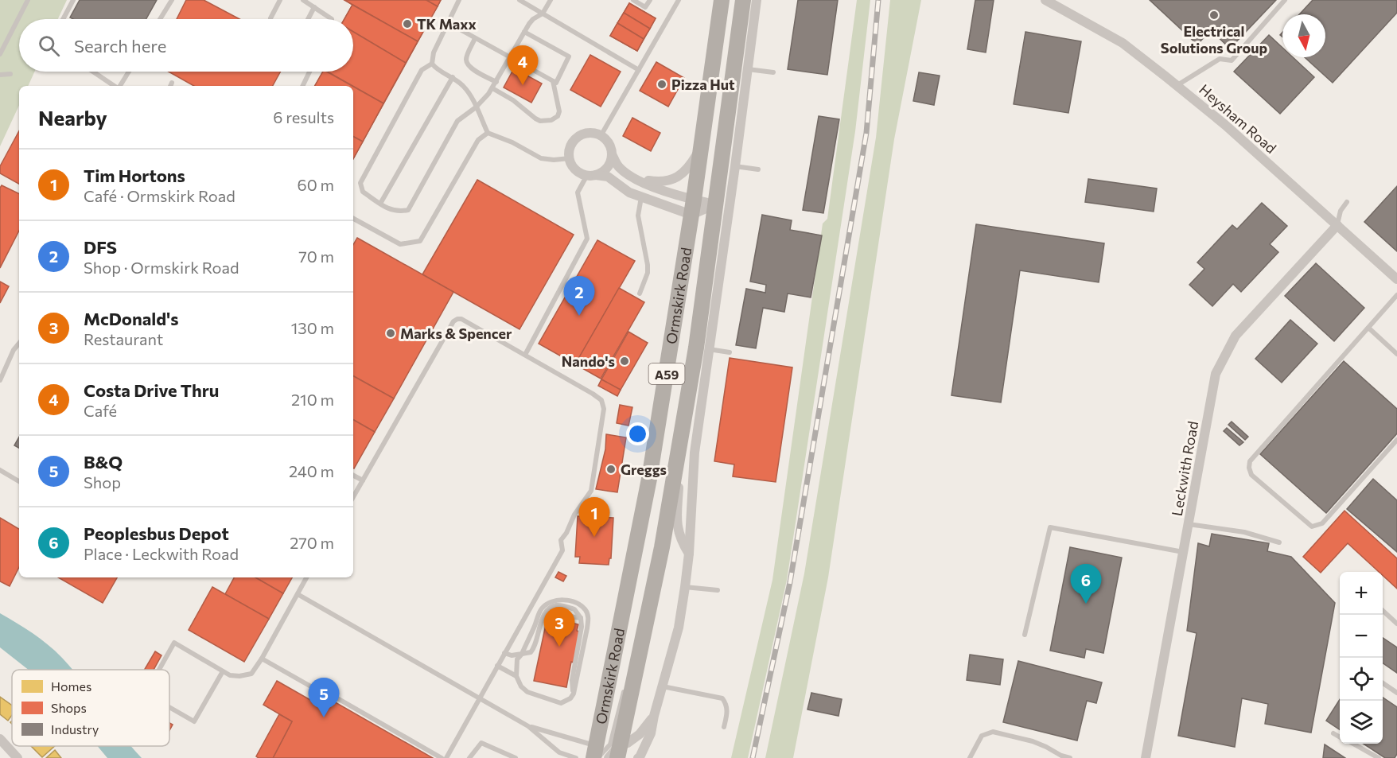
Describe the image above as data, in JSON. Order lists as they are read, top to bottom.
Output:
{
  "streets": {
    "highway": ["Ormskirk Road", "A59"],
    "street": ["Heysham Road", "Leckwith Road"]
  },
  "crossings": [
    ["Heysham Road", "Leckwith Road"]
  ],
  "places": [
    "Electrical Solutions Group",
    "TK Maxx",
    "Pizza Hut",
    "Marks & Spencer",
    "Nando's",
    "Greggs"
  ],
  "legend": ["Homes", "Shops", "Industry"],
  "north": "bottom",
  "page": {
    "search": "Search here",
    "pins": [
      "4",
      "2",
      "1",
      "6",
      "3",
      "5"
    ],
    "heading": ["Nearby", "6 results"],
    "list": [
      {
        "mark": "1",
        "name": "Tim Hortons",
        "note": "Café · Ormskirk Road",
        "value": "60 m"
      },
      {
        "mark": "2",
        "name": "DFS",
        "note": "Shop · Ormskirk Road",
        "value": "70 m"
      },
      {
        "mark": "3",
        "name": "McDonald's",
        "note": "Restaurant",
        "value": "130 m"
      },
      {
        "mark": "4",
        "name": "Costa Drive Thru",
        "note": "Café",
        "value": "210 m"
      },
      {
        "mark": "5",
        "name": "B&Q",
        "note": "Shop",
        "value": "240 m"
      },
      {
        "mark": "6",
        "name": "Peoplesbus Depot",
        "note": "Place · Leckwith Road",
        "value": "270 m"
      }
    ],
    "map_buttons": ["+", "−"]
  }
}
